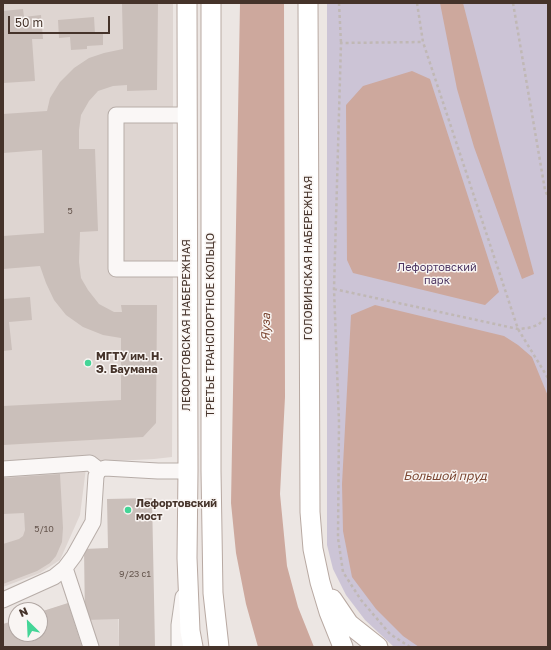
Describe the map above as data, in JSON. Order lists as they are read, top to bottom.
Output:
{
  "streets": {
    "main road": ["ГОЛОВИНСКАЯ НАБЕРЕЖНАЯ", "ЛЕФОРТОВСКАЯ НАБЕРЕЖНАЯ", "ТРЕТЬЕ ТРАНСПОРТНОЕ КОЛЬЦО"]
  },
  "water": ["Яуза", "Большой пруд"],
  "parks": ["Лефортовский парк"],
  "places": ["МГТУ им. Н. Э. Баумана", "Лефортовский мост"],
  "house_numbers": ["5", "5/10", "9/23 с1"],
  "scale_bar": "50 m",
  "north": "top left"
}
